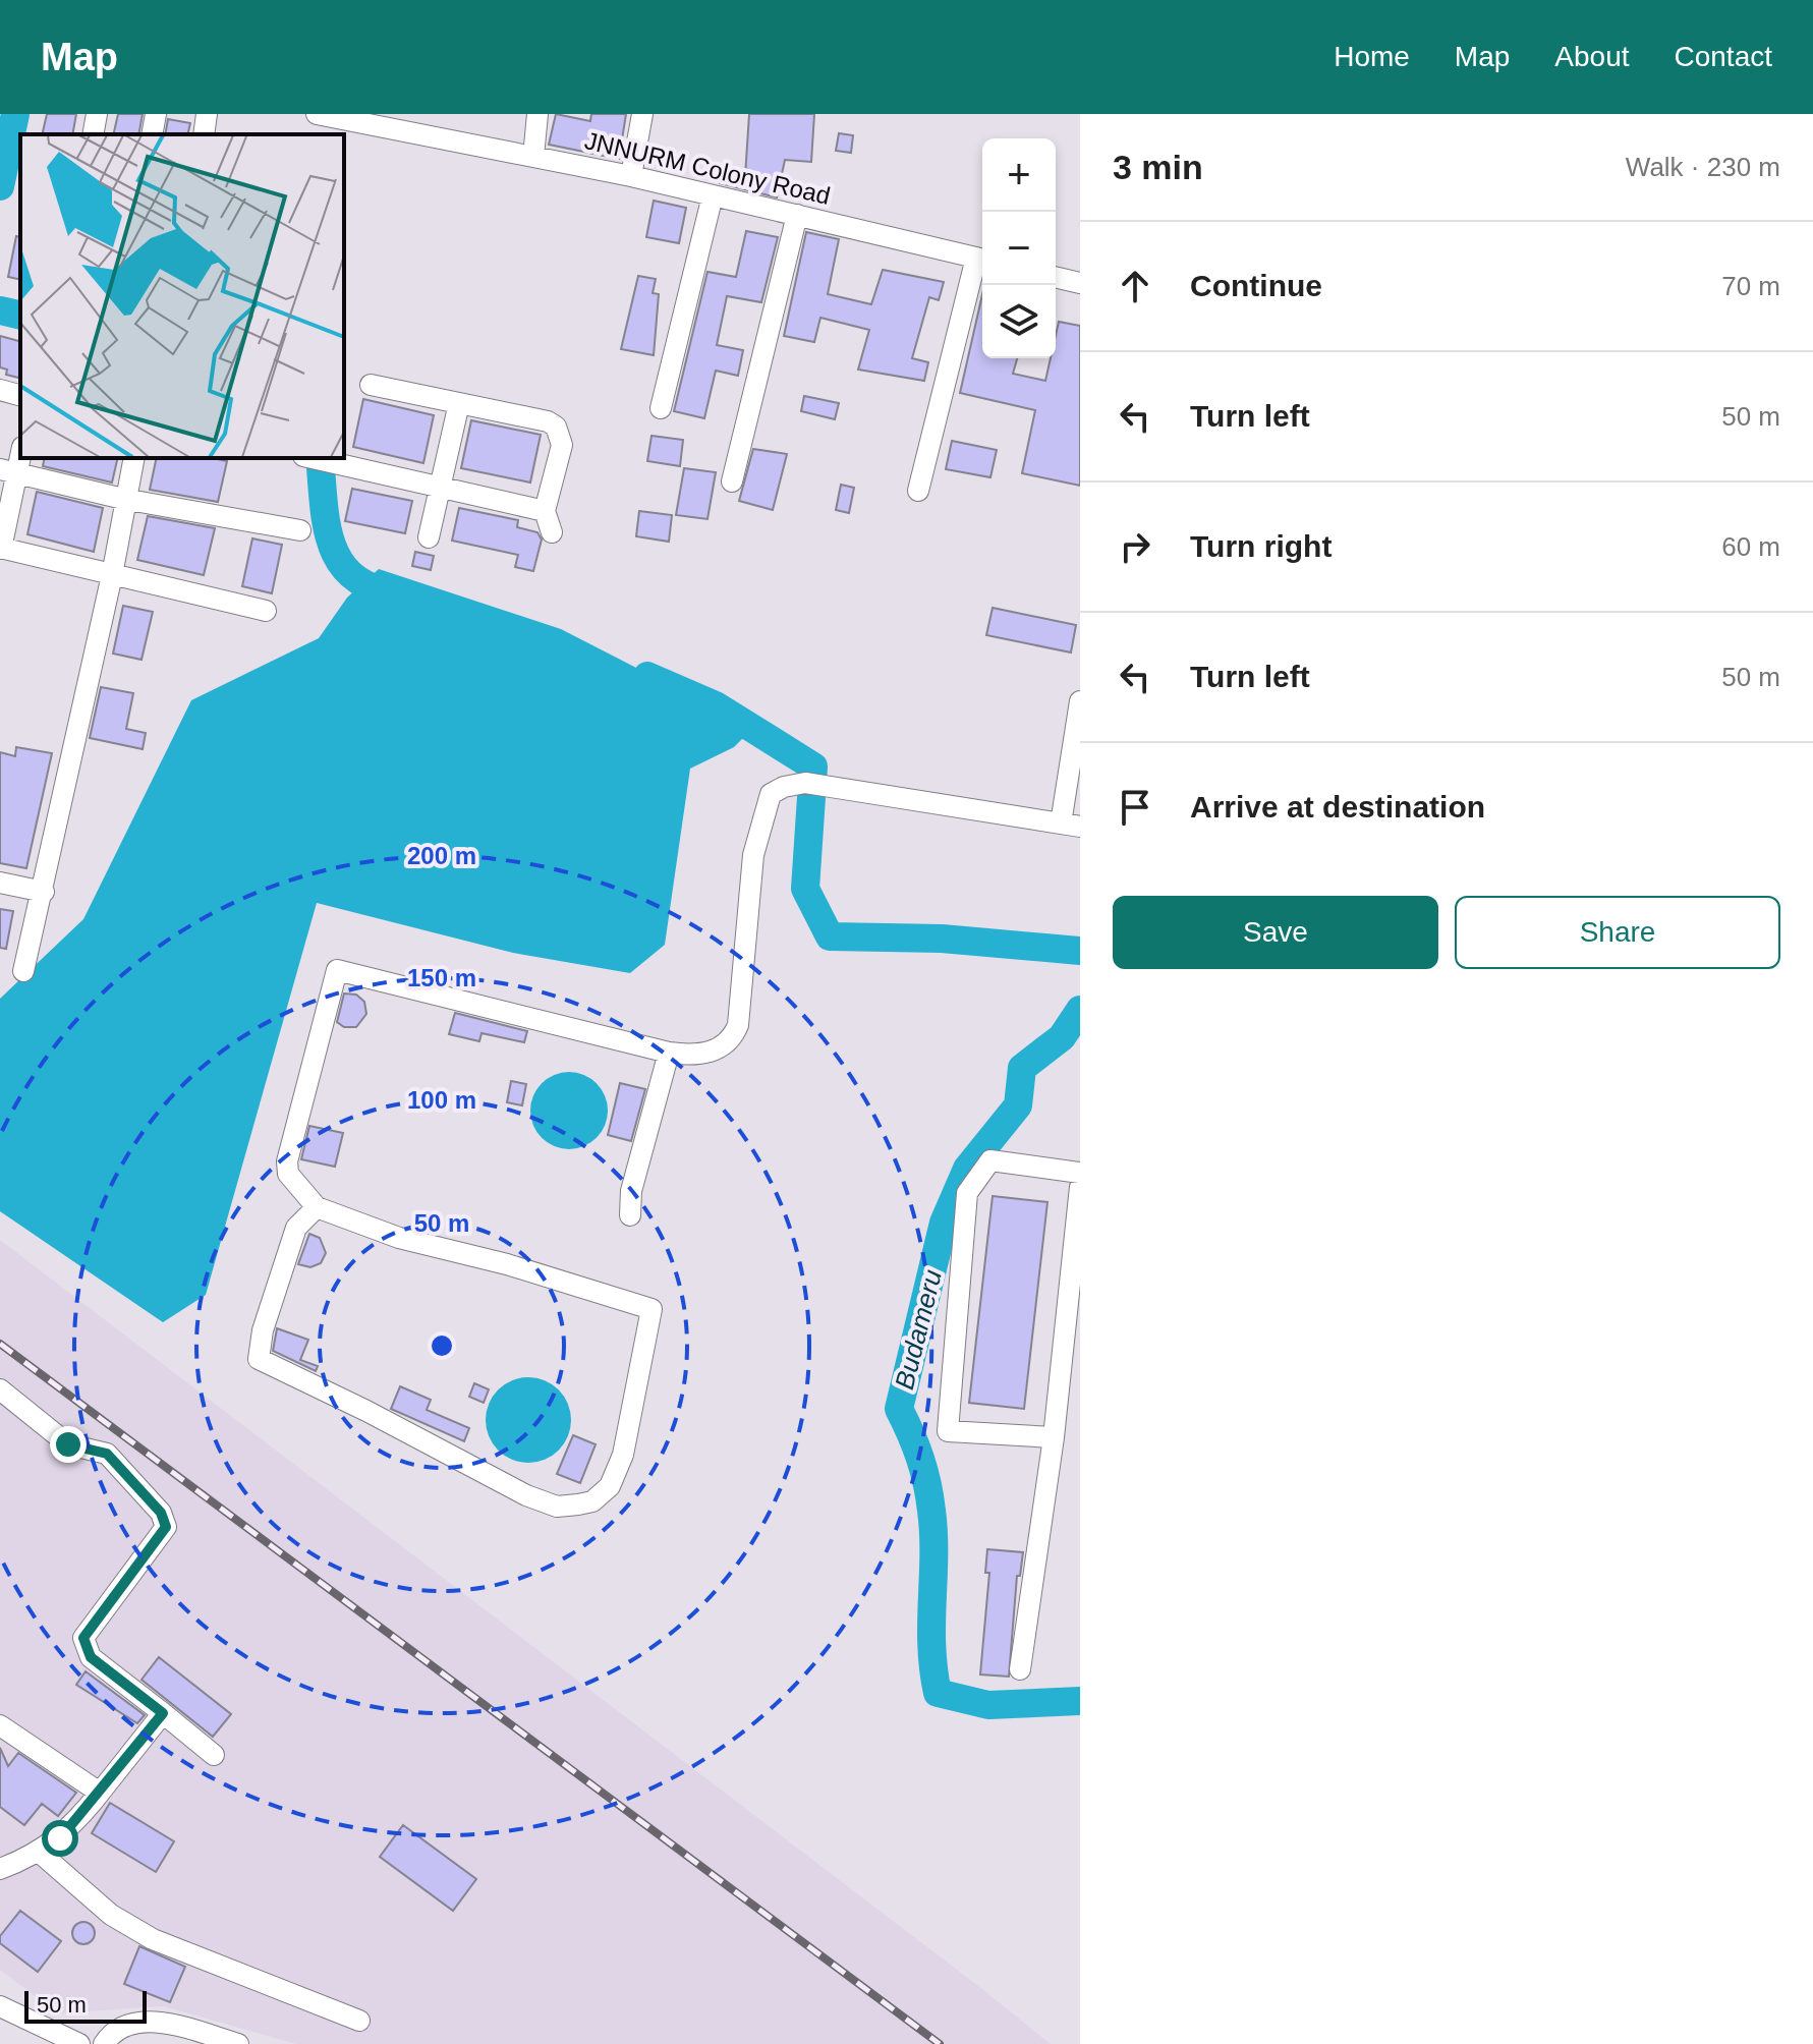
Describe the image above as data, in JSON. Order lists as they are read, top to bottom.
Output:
{
  "streets": {
    "street": ["JNNURM Colony Road"]
  },
  "water": ["Budameru"],
  "scale_bar": "50 m",
  "page": {
    "header": "Map",
    "nav": [
      "Home",
      "Map",
      "About",
      "Contact"
    ],
    "heading": ["3 min", "Walk · 230 m"],
    "map_buttons": ["+", "−"],
    "list": [
      ["Continue", "70 m"],
      ["Turn left", "50 m"],
      ["Turn right", "60 m"],
      ["Turn left", "50 m"],
      "Arrive at destination"
    ],
    "buttons": ["Save", "Share"],
    "scale": "50 m"
  },
  "rings": [
    "200 m",
    "150 m",
    "100 m",
    "50 m"
  ]
}
